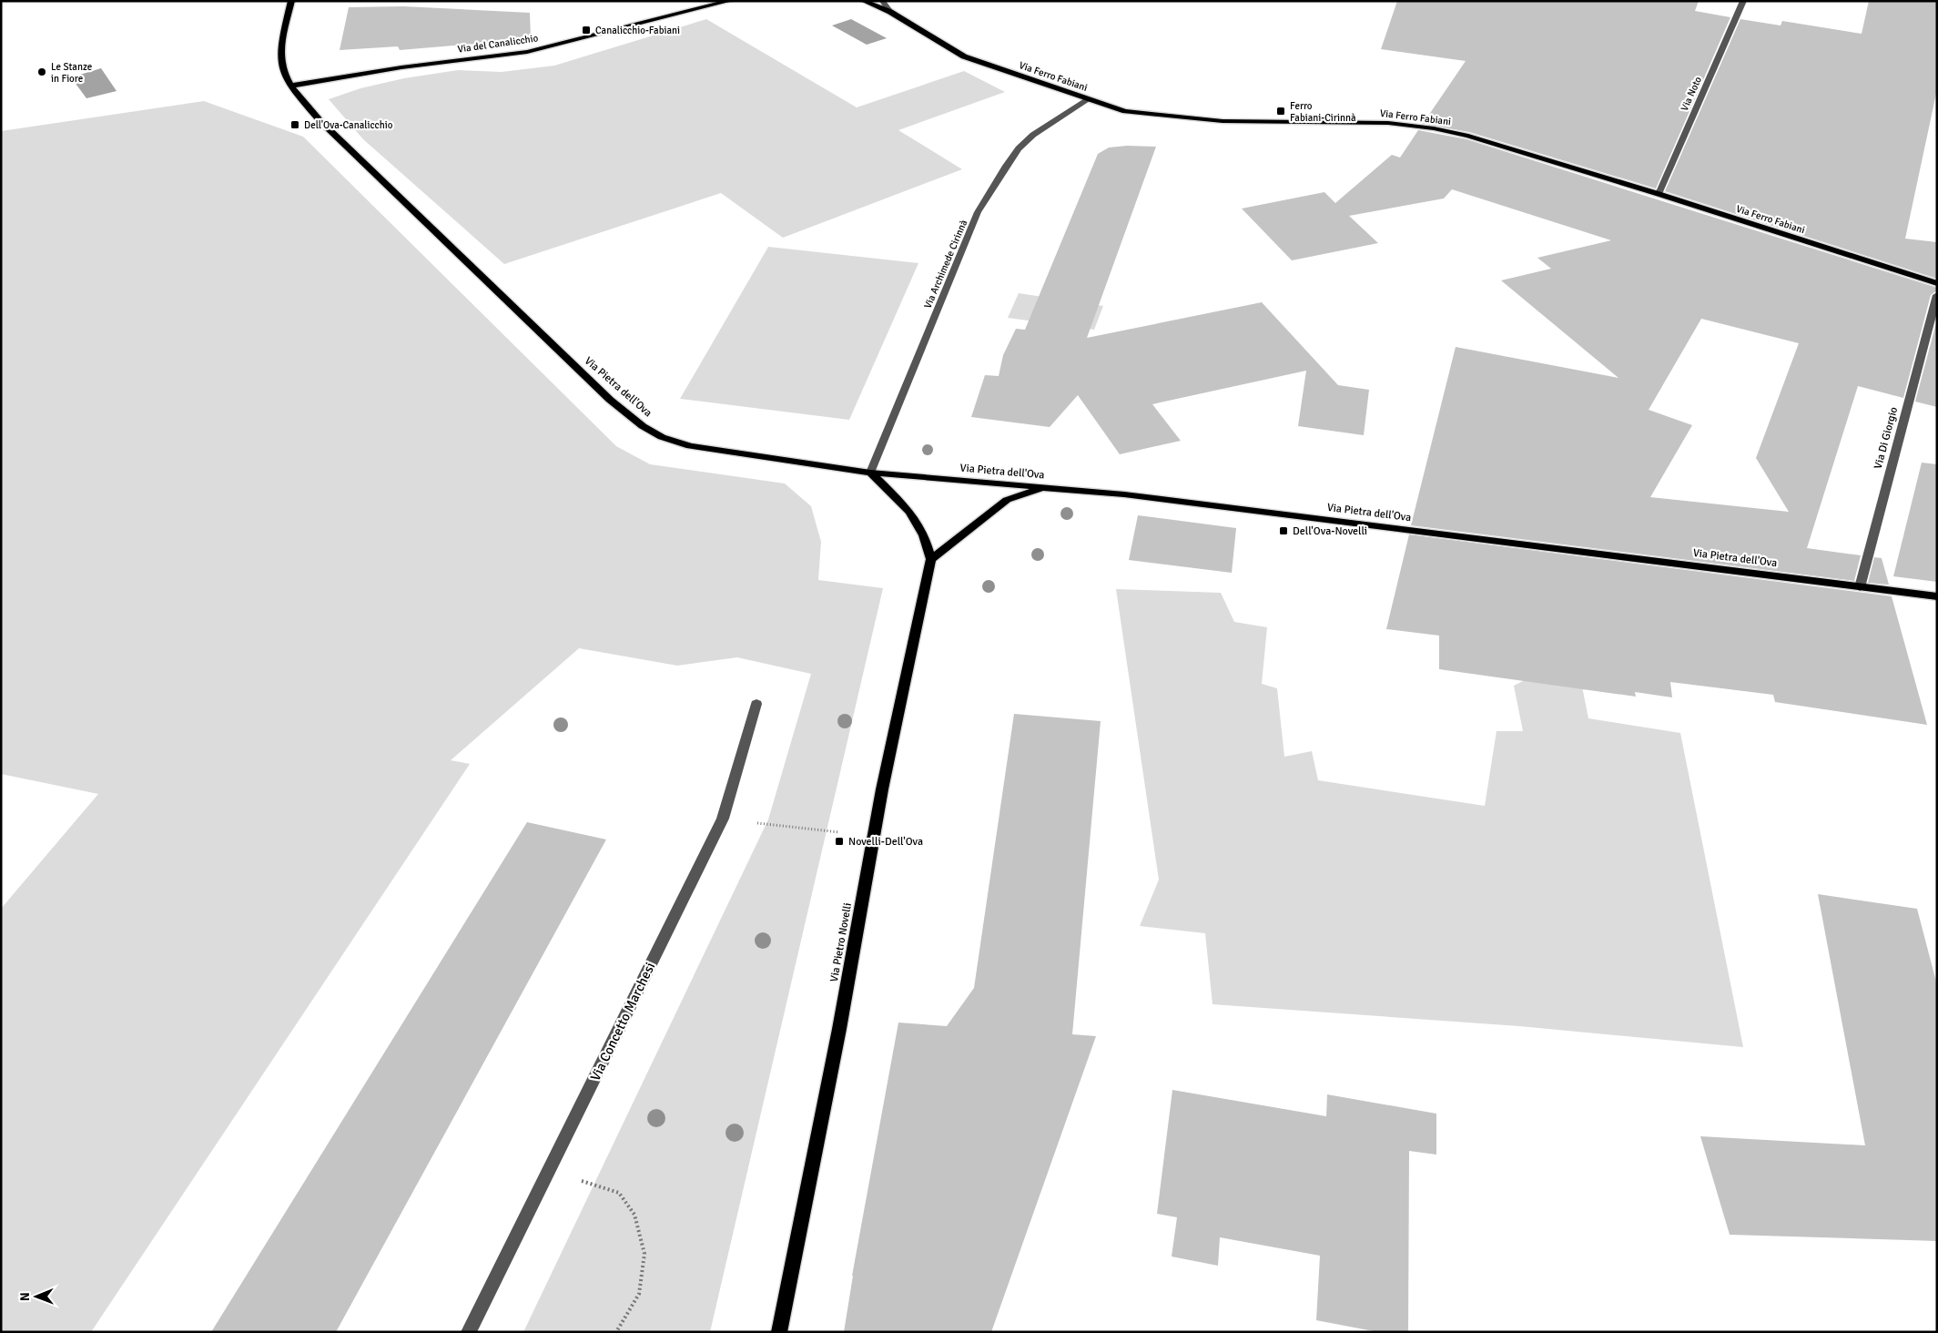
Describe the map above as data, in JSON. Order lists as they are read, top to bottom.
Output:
{
  "streets": {
    "main road": [
      "Via del Canalicchio",
      "Via Ferro Fabiani",
      "Via Pietra dell'Ova",
      "Via Pietro Novelli"
    ],
    "street": [
      "Via Noto",
      "Via Archimede Cirinnà",
      "Via Di Giorgio",
      "Via Concetto Marchesi"
    ]
  },
  "crossings": [
    ["Via del Canalicchio", "Via Pietra dell'Ova"],
    ["Via Ferro Fabiani", "Via Noto"],
    ["Via Ferro Fabiani", "Via Archimede Cirinnà"],
    ["Via Archimede Cirinnà", "Via Pietra dell'Ova"],
    ["Via Pietra dell'Ova", "Via Di Giorgio"]
  ],
  "places": {
    "transit": [
      "Canalicchio-Fabiani",
      "Ferro Fabiani-Cirinnà",
      "Dell'Ova-Canalicchio",
      "Dell'Ova-Novelli",
      "Novelli-Dell'Ova"
    ],
    "other": ["Le Stanze in Fiore"]
  },
  "north": "left"
}
